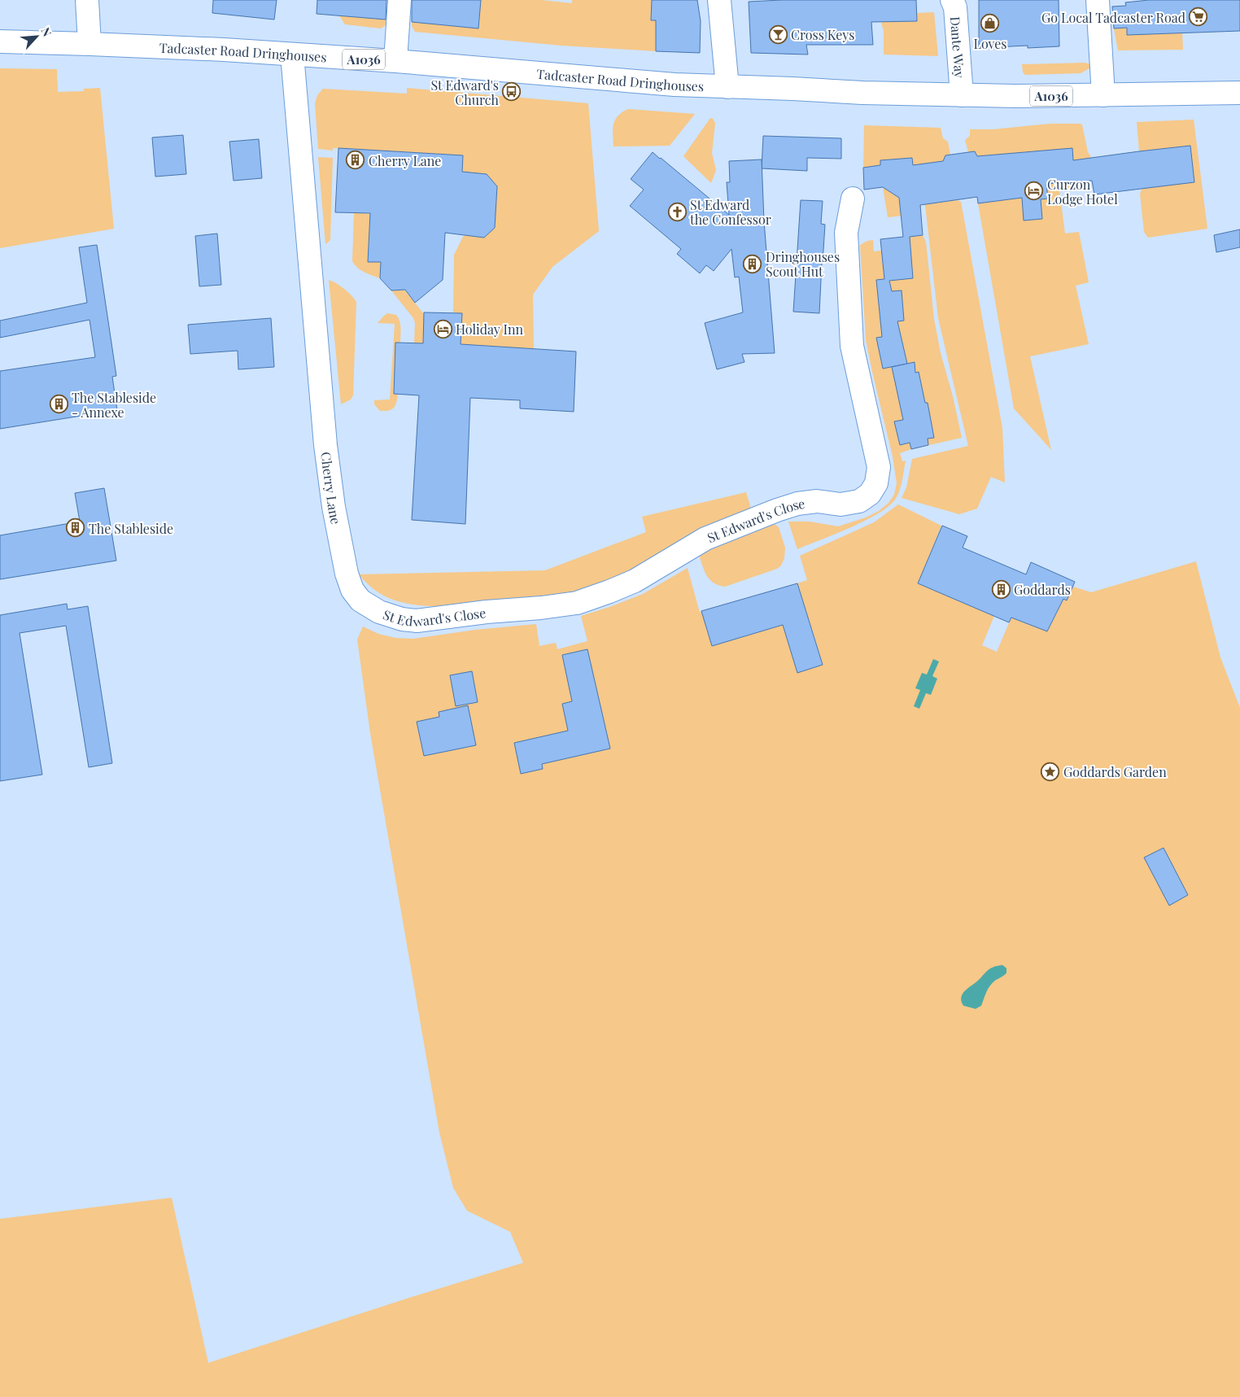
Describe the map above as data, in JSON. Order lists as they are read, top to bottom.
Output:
{
  "streets": {
    "street": [
      "Dante Way",
      "Tadcaster Road Dringhouses",
      "A1036",
      "Cherry Lane",
      "St Edward's Close"
    ]
  },
  "crossings": [
    ["Dante Way", "Tadcaster Road Dringhouses"],
    ["Tadcaster Road Dringhouses", "Cherry Lane"],
    ["Cherry Lane", "St Edward's Close"]
  ],
  "places": {
    "supermarket": ["Go Local Tadcaster Road"],
    "shop": ["Loves"],
    "bar": ["Cross Keys"],
    "bus stop": ["St Edward's Church"],
    "building": [
      "Cherry Lane",
      "Dringhouses Scout Hut",
      "The Stableside - Annexe",
      "The Stableside",
      "Goddards"
    ],
    "hotel": ["Curzon Lodge Hotel", "Holiday Inn"],
    "church": ["St Edward the Confessor"],
    "place": ["Goddards Garden"]
  },
  "north": "top right"
}
